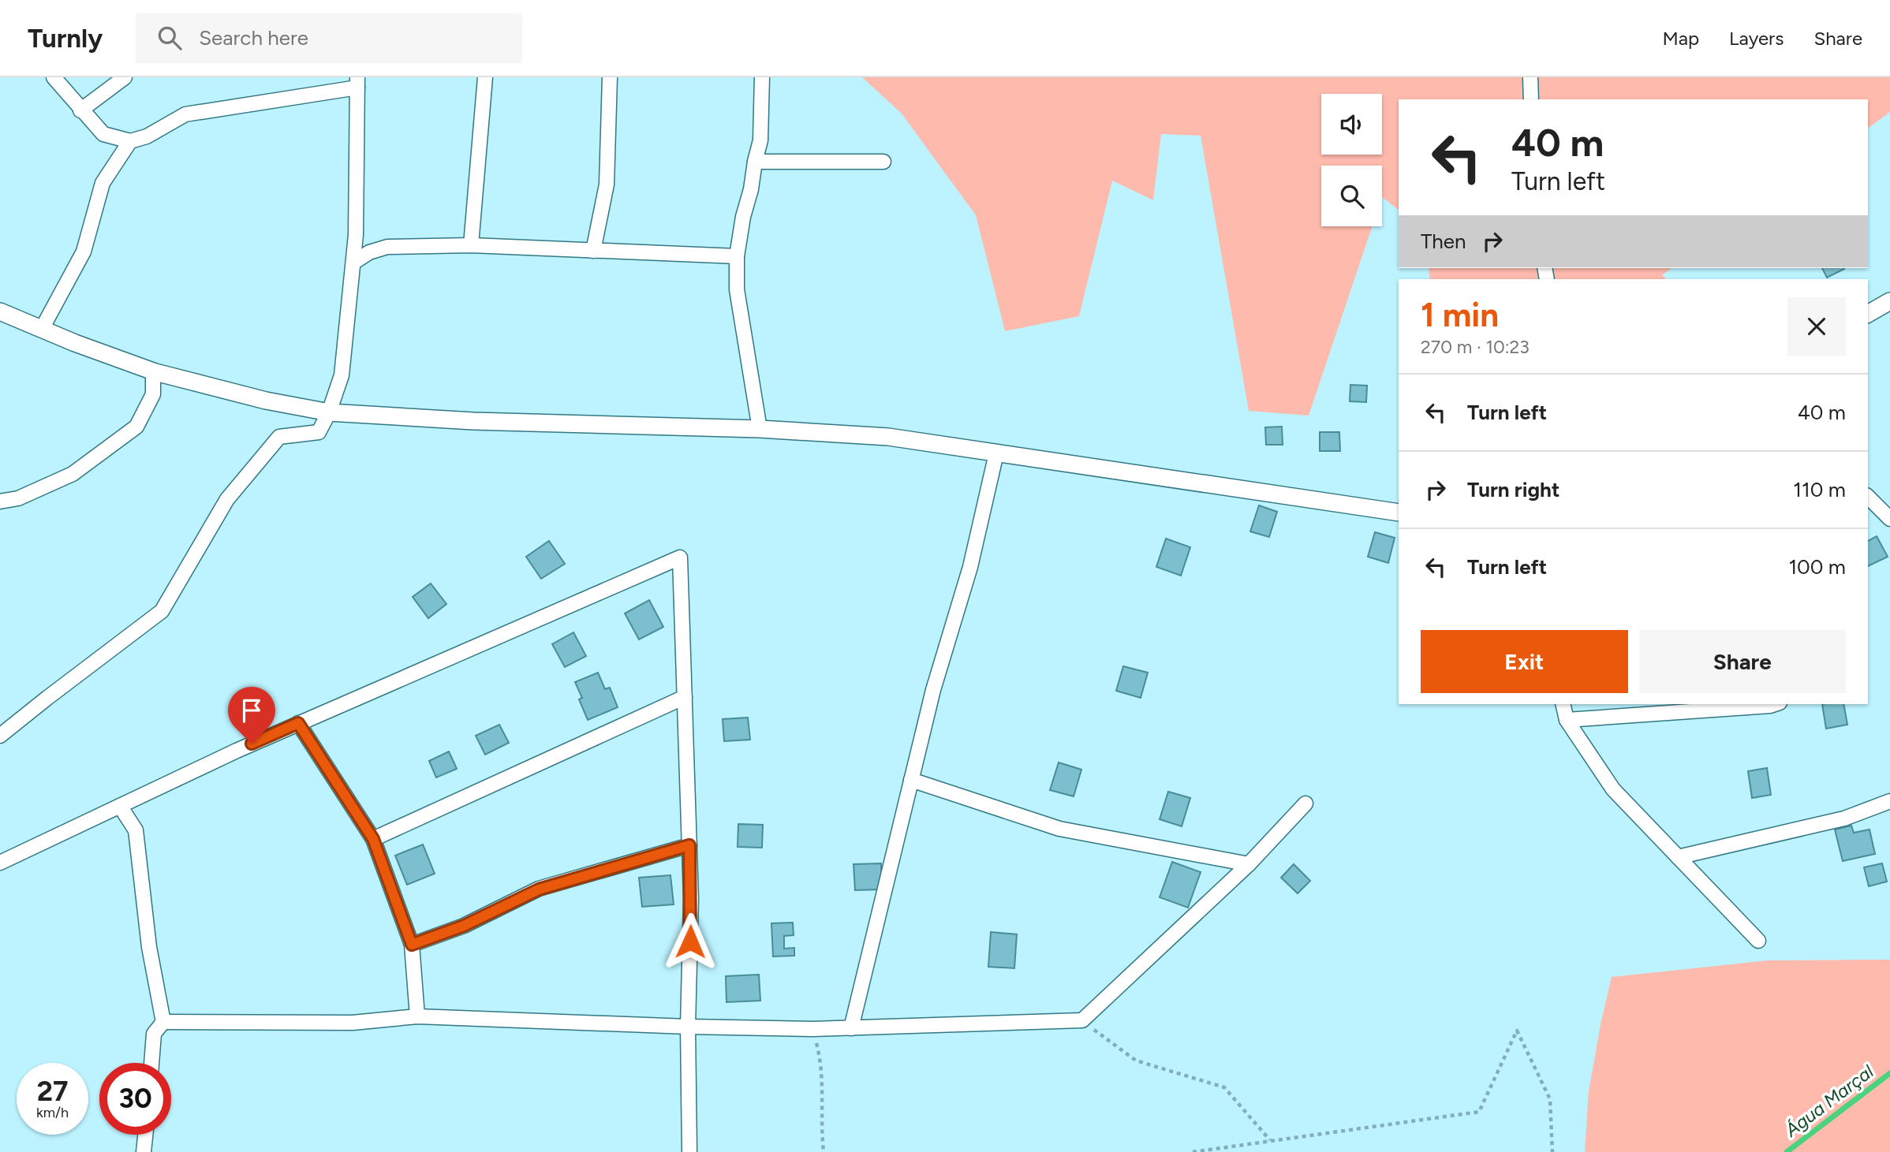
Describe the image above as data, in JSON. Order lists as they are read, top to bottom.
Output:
{
  "water": ["Água Marçal"],
  "page": {
    "header": "Turnly",
    "search": "Search here",
    "nav": ["Map", "Layers", "Share"],
    "turn": ["40 m", "Turn left"],
    "then": "Then",
    "heading": ["1 min", "270 m · 10:23"],
    "list": [
      {
        "name": "Turn left",
        "value": "40 m"
      },
      {
        "name": "Turn right",
        "value": "110 m"
      },
      {
        "name": "Turn left",
        "value": "100 m"
      }
    ],
    "buttons": ["Exit", "Share"],
    "speed": "27 km/h",
    "limit": "30"
  }
}
